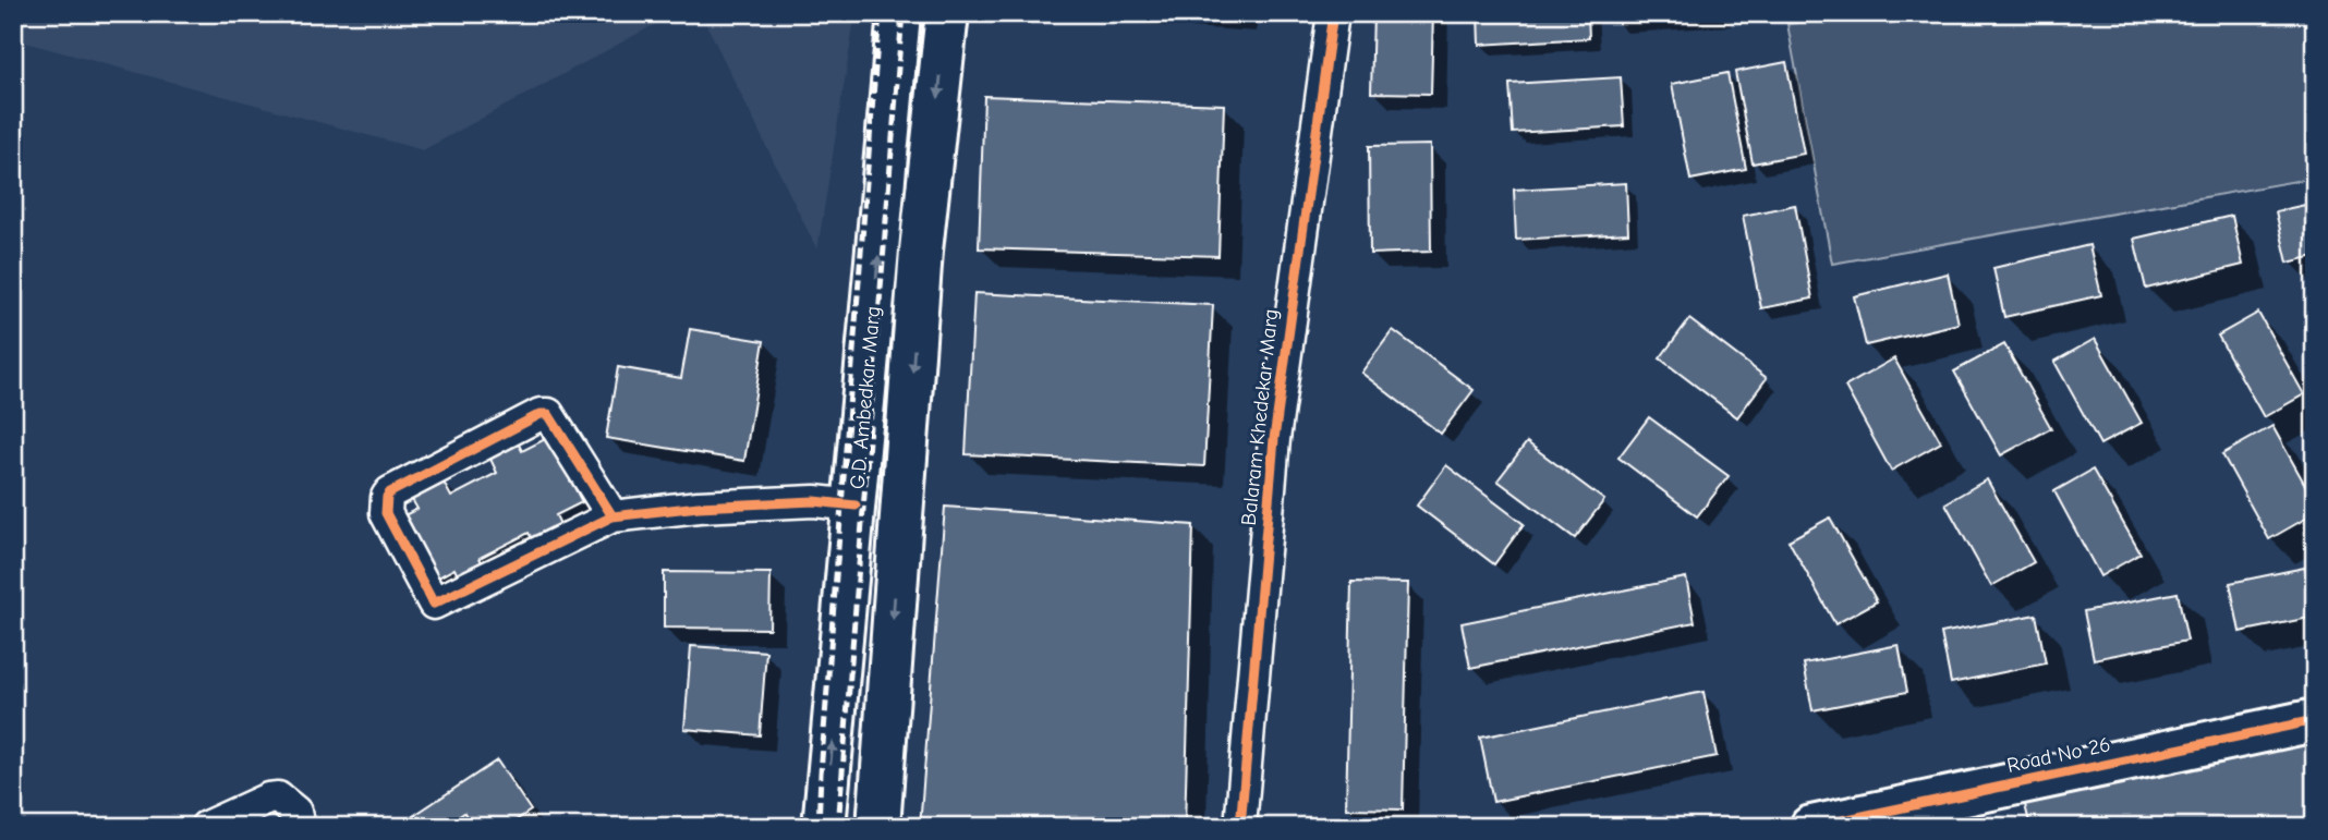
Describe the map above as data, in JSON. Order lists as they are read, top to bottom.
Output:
{
  "streets": {
    "main road": ["G.D. Ambedkar Marg", "Road No 26"],
    "street": ["Balaram Khedekar Marg"]
  }
}
